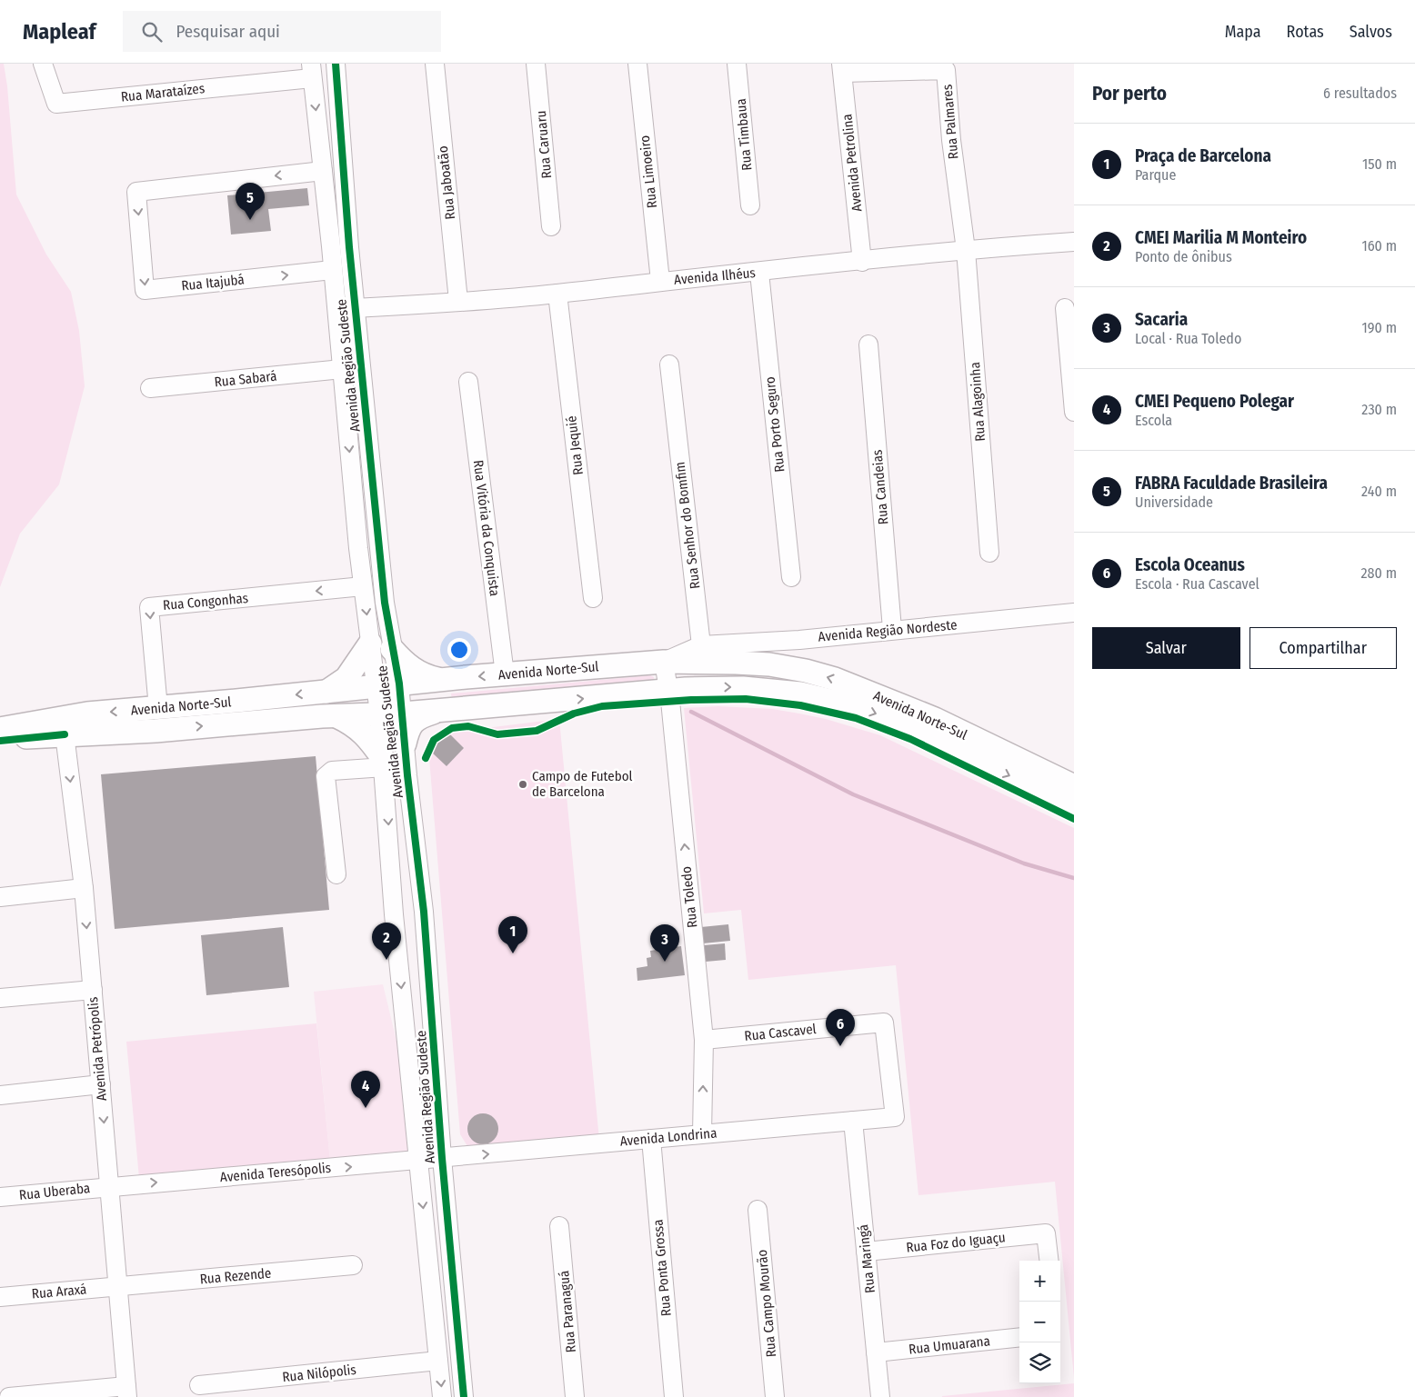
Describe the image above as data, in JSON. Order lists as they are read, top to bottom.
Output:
{
  "streets": {
    "main road": ["Avenida Norte-Sul"],
    "street": [
      "Rua Marataízes",
      "Rua Palmares",
      "Rua Timbaua",
      "Rua Caruaru",
      "Avenida Petrolina",
      "Rua Limoeiro",
      "Rua Jaboatão",
      "Avenida Ilhéus",
      "Rua Itajubá",
      "Avenida Região Sudeste",
      "Rua Sabará",
      "Rua Alagoinha",
      "Rua Porto Seguro",
      "Rua Jequié",
      "Rua Candeias",
      "Rua Senhor do Bomfim",
      "Rua Vitória da Conquista",
      "Rua Congonhas",
      "Avenida Região Nordeste",
      "Rua Toledo",
      "Rua Cascavel",
      "Avenida Petrópolis",
      "Avenida Londrina",
      "Avenida Teresópolis",
      "Rua Uberaba",
      "Rua Foz do Iguaçu",
      "Rua Maringá",
      "Rua Ponta Grossa",
      "Rua Rezende",
      "Rua Araxá",
      "Rua Campo Mourão",
      "Rua Paranaguá",
      "Rua Umuarana",
      "Rua Nilópolis"
    ]
  },
  "crossings": [
    ["Rua Marataízes", "Avenida Região Sudeste"],
    ["Rua Palmares", "Avenida Petrolina"],
    ["Rua Palmares", "Avenida Ilhéus"],
    ["Rua Palmares", "Rua Alagoinha"],
    ["Avenida Petrolina", "Avenida Ilhéus"],
    ["Rua Limoeiro", "Avenida Ilhéus"],
    ["Rua Jaboatão", "Avenida Ilhéus"],
    ["Avenida Ilhéus", "Avenida Região Sudeste"],
    ["Avenida Ilhéus", "Rua Alagoinha"],
    ["Avenida Ilhéus", "Rua Porto Seguro"],
    ["Avenida Ilhéus", "Rua Jequié"],
    ["Rua Itajubá", "Avenida Região Sudeste"],
    ["Avenida Região Sudeste", "Rua Sabará"],
    ["Avenida Região Sudeste", "Rua Congonhas"],
    ["Avenida Região Sudeste", "Avenida Norte-Sul"],
    ["Avenida Região Sudeste", "Avenida Londrina"],
    ["Avenida Região Sudeste", "Avenida Teresópolis"],
    ["Avenida Região Sudeste", "Rua Nilópolis"],
    ["Rua Candeias", "Avenida Região Nordeste"],
    ["Rua Senhor do Bomfim", "Avenida Região Nordeste"],
    ["Rua Vitória da Conquista", "Avenida Norte-Sul"],
    ["Rua Congonhas", "Avenida Norte-Sul"],
    ["Avenida Norte-Sul", "Rua Toledo"],
    ["Avenida Norte-Sul", "Avenida Petrópolis"],
    ["Rua Toledo", "Rua Cascavel"],
    ["Rua Toledo", "Avenida Londrina"],
    ["Rua Cascavel", "Avenida Londrina"],
    ["Avenida Petrópolis", "Avenida Teresópolis"],
    ["Avenida Petrópolis", "Rua Uberaba"],
    ["Avenida Petrópolis", "Rua Rezende"],
    ["Avenida Petrópolis", "Rua Araxá"],
    ["Avenida Londrina", "Avenida Teresópolis"],
    ["Avenida Londrina", "Rua Maringá"],
    ["Avenida Londrina", "Rua Ponta Grossa"],
    ["Avenida Teresópolis", "Rua Uberaba"],
    ["Rua Foz do Iguaçu", "Rua Maringá"],
    ["Rua Maringá", "Rua Umuarana"],
    ["Rua Rezende", "Rua Araxá"]
  ],
  "one_way": [
    "Rua Toledo",
    "Avenida Petrópolis",
    "Avenida Londrina",
    "Avenida Teresópolis"
  ],
  "places": ["Campo de Futebol de Barcelona"],
  "page": {
    "header": "Mapleaf",
    "search": "Pesquisar aqui",
    "nav": ["Mapa", "Rotas", "Salvos"],
    "heading": ["Por perto", "6 resultados"],
    "list": [
      {
        "mark": "1",
        "name": "Praça de Barcelona",
        "note": "Parque",
        "value": "150 m"
      },
      {
        "mark": "2",
        "name": "CMEI Marilia M Monteiro",
        "note": "Ponto de ônibus",
        "value": "160 m"
      },
      {
        "mark": "3",
        "name": "Sacaria",
        "note": "Local · Rua Toledo",
        "value": "190 m"
      },
      {
        "mark": "4",
        "name": "CMEI Pequeno Polegar",
        "note": "Escola",
        "value": "230 m"
      },
      {
        "mark": "5",
        "name": "FABRA Faculdade Brasileira",
        "note": "Universidade",
        "value": "240 m"
      },
      {
        "mark": "6",
        "name": "Escola Oceanus",
        "note": "Escola · Rua Cascavel",
        "value": "280 m"
      }
    ],
    "pins": [
      "5",
      "1",
      "2",
      "3",
      "6",
      "4"
    ],
    "buttons": ["Salvar", "Compartilhar"],
    "map_buttons": ["+", "−"]
  }
}
